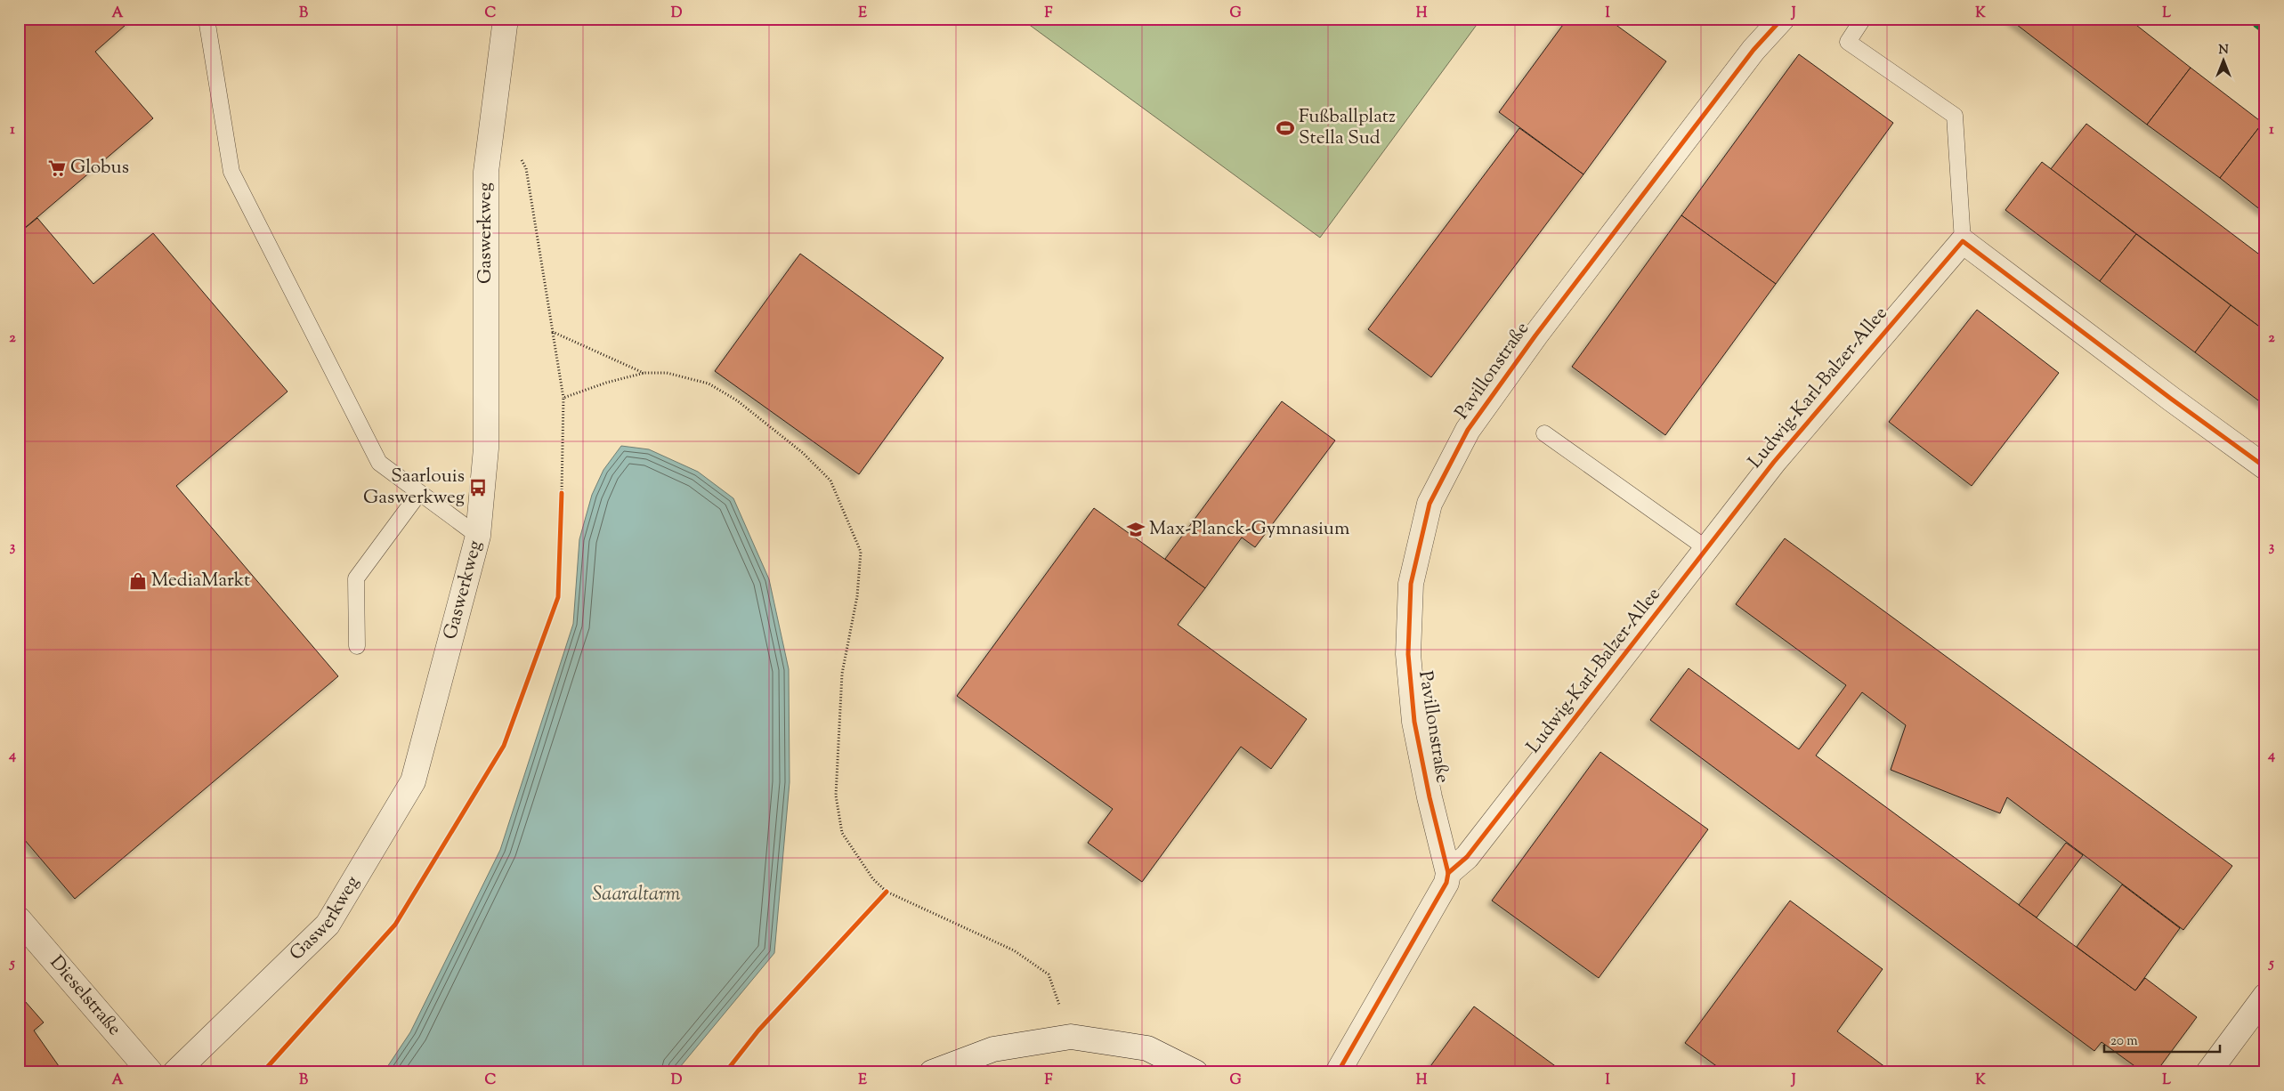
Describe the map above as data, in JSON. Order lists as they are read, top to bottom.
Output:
{
  "streets": {
    "street": [
      "Gaswerkweg",
      "Pavillonstraße",
      "Ludwig-Karl-Balzer-Allee",
      "Dieselstraße"
    ]
  },
  "crossings": [
    ["Pavillonstraße", "Ludwig-Karl-Balzer-Allee"]
  ],
  "water": ["Saaraltarm"],
  "places": {
    "sports": ["Fußballplatz Stella Sud"],
    "supermarket": ["Globus"],
    "bus stop": ["Saarlouis Gaswerkweg"],
    "school or university": ["Max-Planck-Gymnasium"],
    "shop": ["MediaMarkt"]
  },
  "scale_bar": "20 m",
  "north": "top",
  "grid": {
    "columns": [
      "A",
      "B",
      "C",
      "D",
      "E",
      "F",
      "G",
      "H",
      "I",
      "J",
      "K",
      "L"
    ],
    "rows": [
      "1",
      "2",
      "3",
      "4",
      "5"
    ]
  }
}
